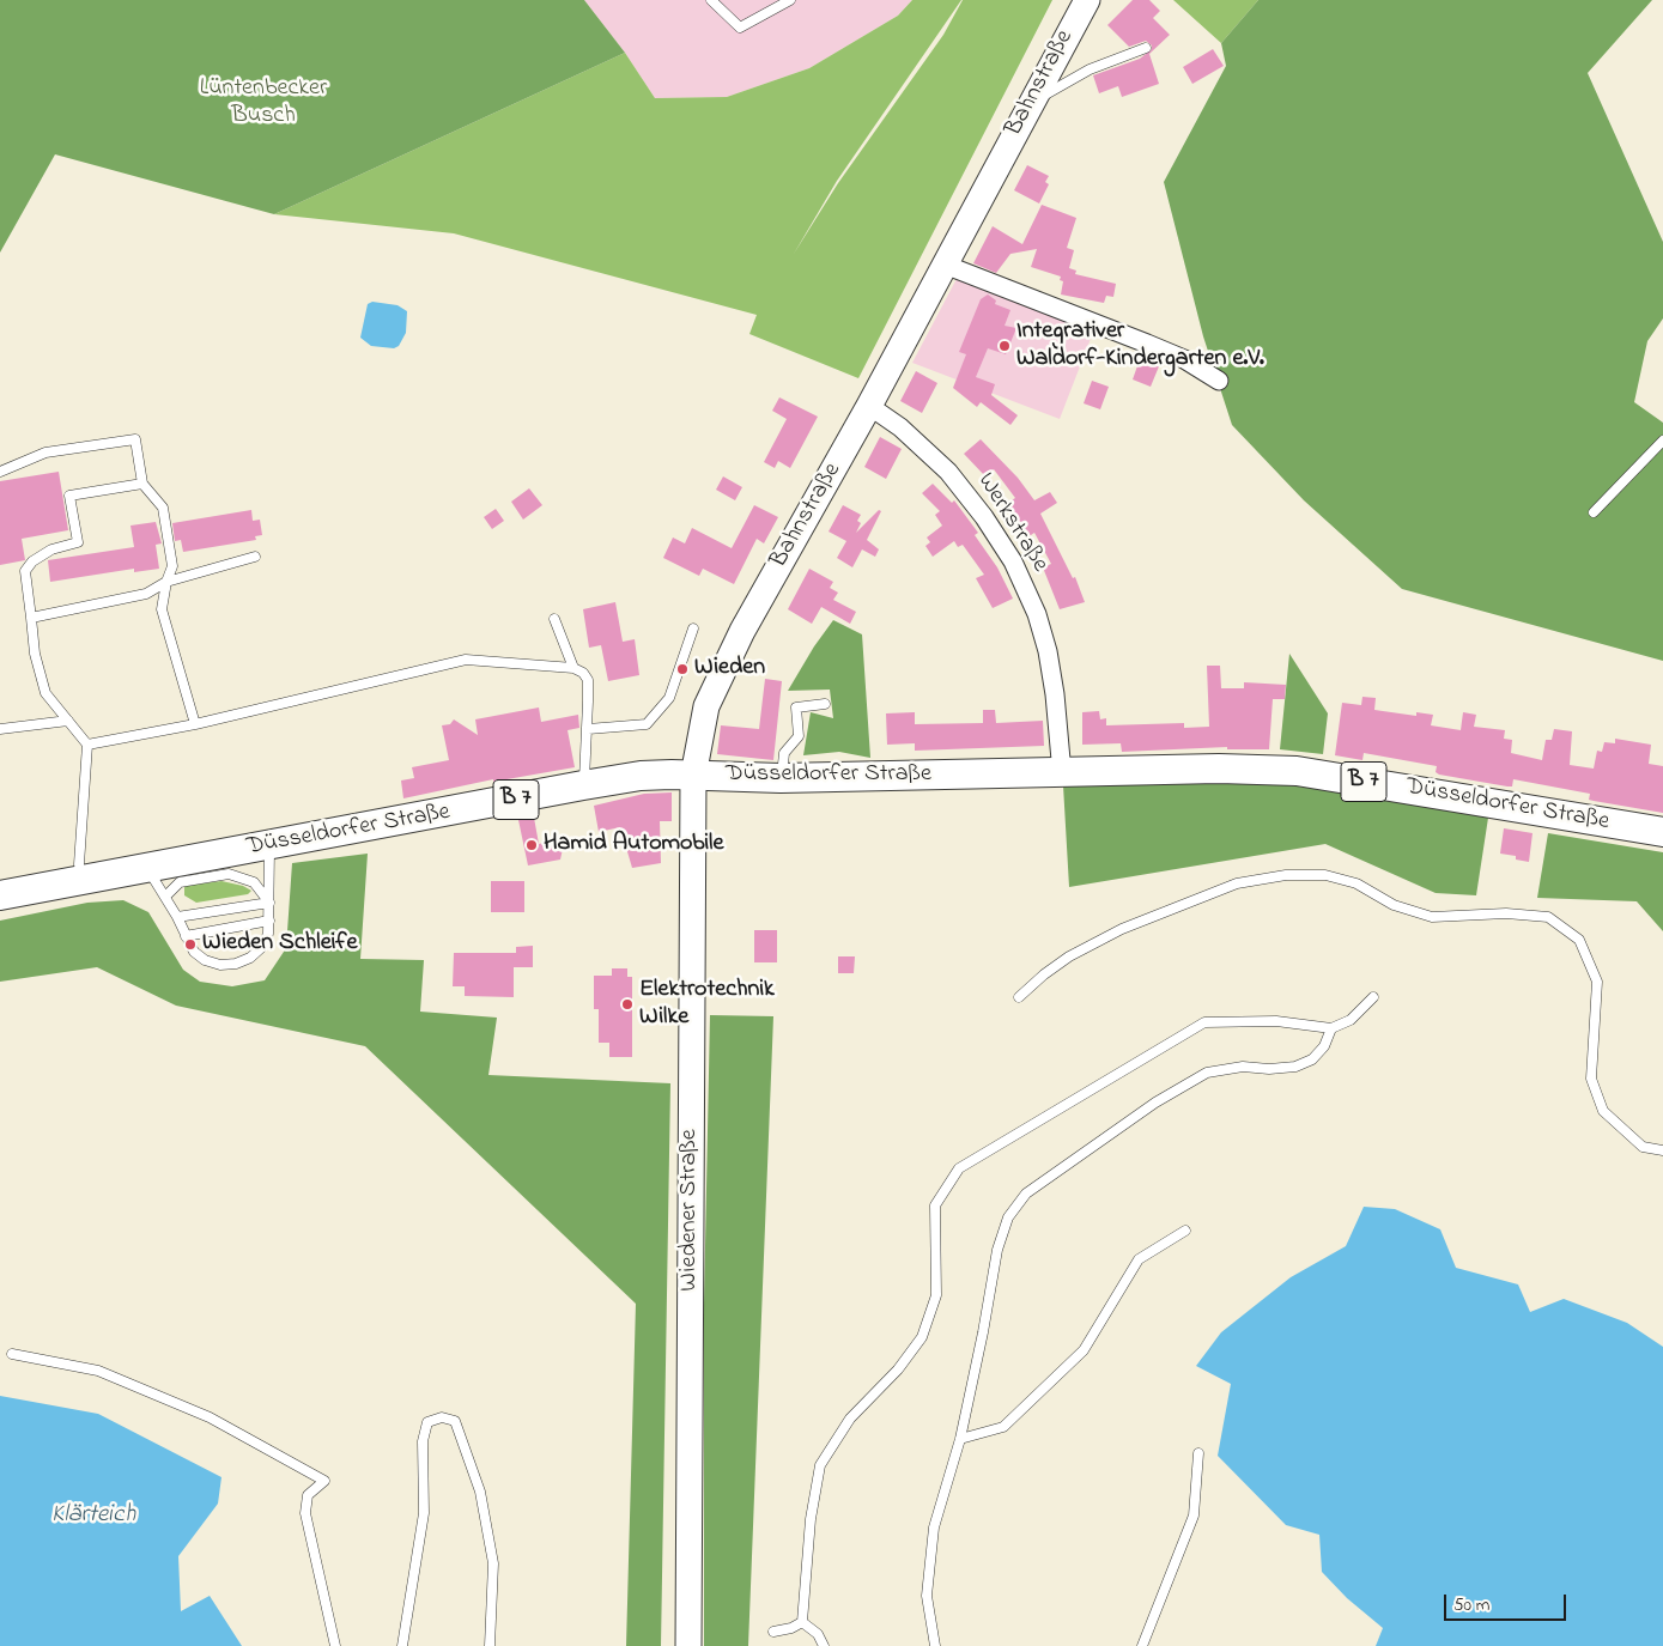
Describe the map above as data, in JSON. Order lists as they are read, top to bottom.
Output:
{
  "streets": {
    "main road": [
      "Bahnstraße",
      "Düsseldorfer Straße",
      "B 7",
      "Wiedener Straße"
    ],
    "street": ["Werkstraße"]
  },
  "crossings": [
    ["Bahnstraße", "Werkstraße"],
    ["Bahnstraße", "Düsseldorfer Straße"],
    ["Bahnstraße", "Wiedener Straße"],
    ["Werkstraße", "Düsseldorfer Straße"],
    ["Düsseldorfer Straße", "Wiedener Straße"]
  ],
  "water": ["Klärteich"],
  "parks": ["Lüntenbecker Busch"],
  "places": [
    "Integrativer Waldorf-Kindergarten e.V.",
    "Wieden",
    "Hamid Automobile",
    "Wieden Schleife",
    "Elektrotechnik Wilke"
  ],
  "scale_bar": "50 m"
}
